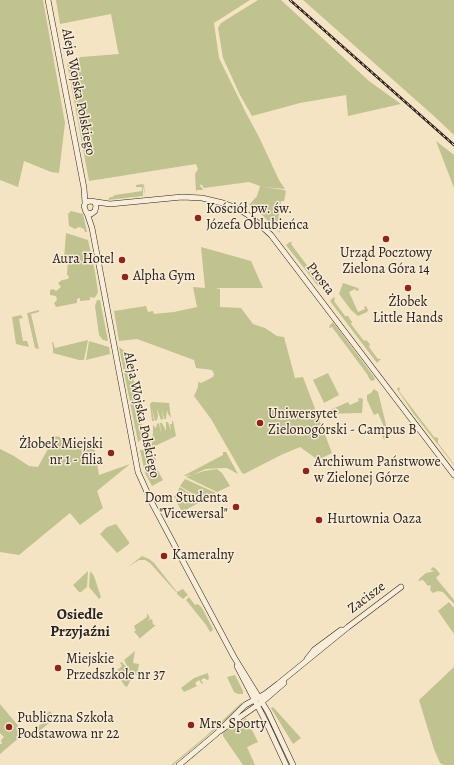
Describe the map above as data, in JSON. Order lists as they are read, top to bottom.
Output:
{
  "streets": {
    "main road": ["Aleja Wojska Polskiego", "Prosta", "Zacisze"]
  },
  "crossings": [
    ["Aleja Wojska Polskiego", "Prosta"],
    ["Aleja Wojska Polskiego", "Zacisze"]
  ],
  "districts": ["Osiedle Przyjaźni"],
  "places": [
    "Kościół pw. św. Józefa Oblubieńca",
    "Urząd Pocztowy Zielona Góra 14",
    "Aura Hotel",
    "Alpha Gym",
    "Żłobek Little Hands",
    "Uniwersytet Zielonogórski - Campus B",
    "Żłobek Miejski nr 1 - filia",
    "Archiwum Państwowe w Zielonej Górze",
    "Dom Studenta \"Vicewersal\"",
    "Hurtownia Oaza",
    "Kameralny",
    "Miejskie Przedszkole nr 37",
    "Mrs. Sporty",
    "Publiczna Szkoła Podstawowa nr 22"
  ]
}
